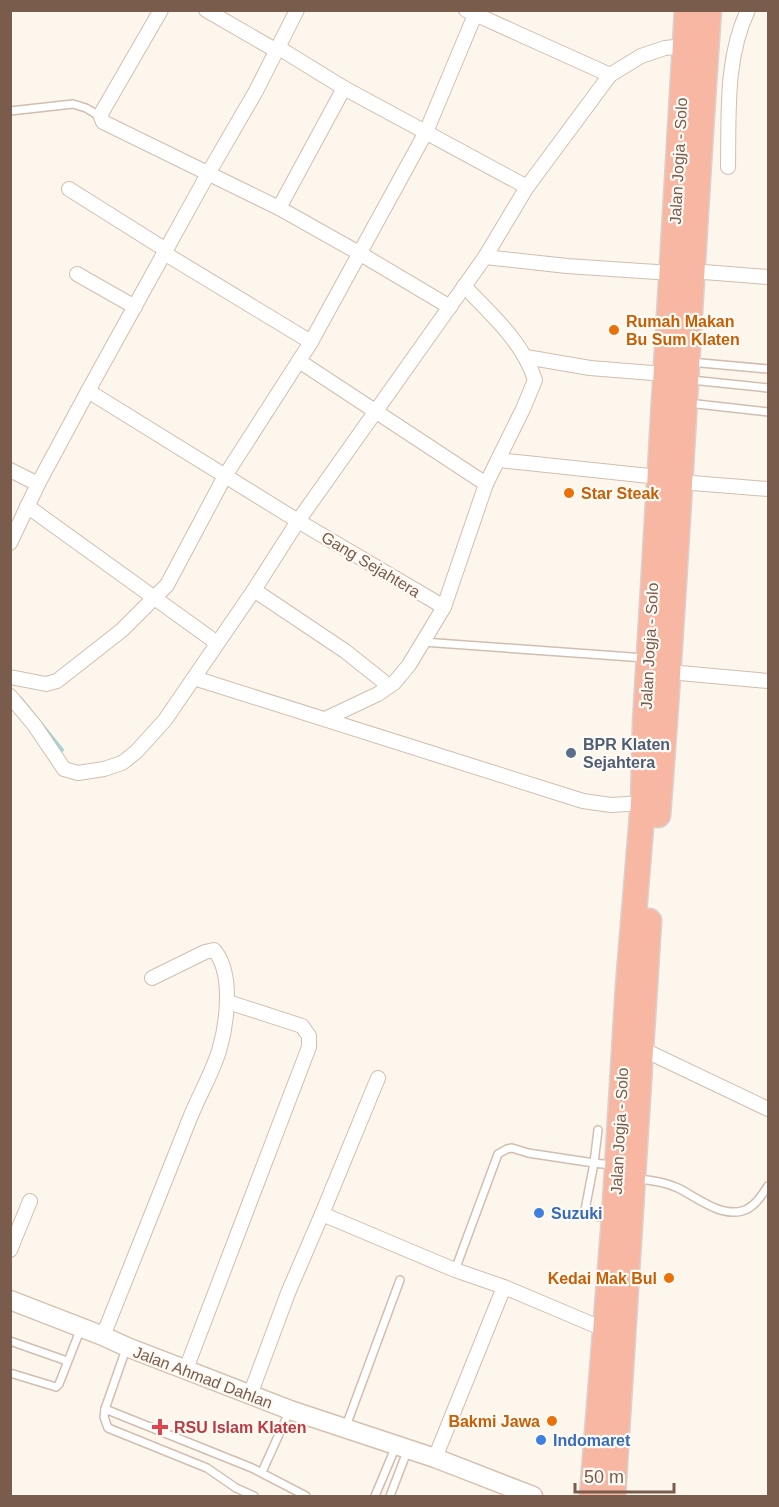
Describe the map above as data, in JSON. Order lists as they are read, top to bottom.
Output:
{
  "streets": {
    "highway": ["Jalan Jogja - Solo"],
    "street": ["Gang Sejahtera", "Jalan Ahmad Dahlan"]
  },
  "places": {
    "other": [
      "Rumah Makan Bu Sum Klaten",
      "Star Steak",
      "BPR Klaten Sejahtera",
      "Suzuki",
      "Kedai Mak Bul",
      "Bakmi Jawa",
      "Indomaret"
    ],
    "health": ["RSU Islam Klaten"]
  },
  "scale_bar": "50 m"
}
